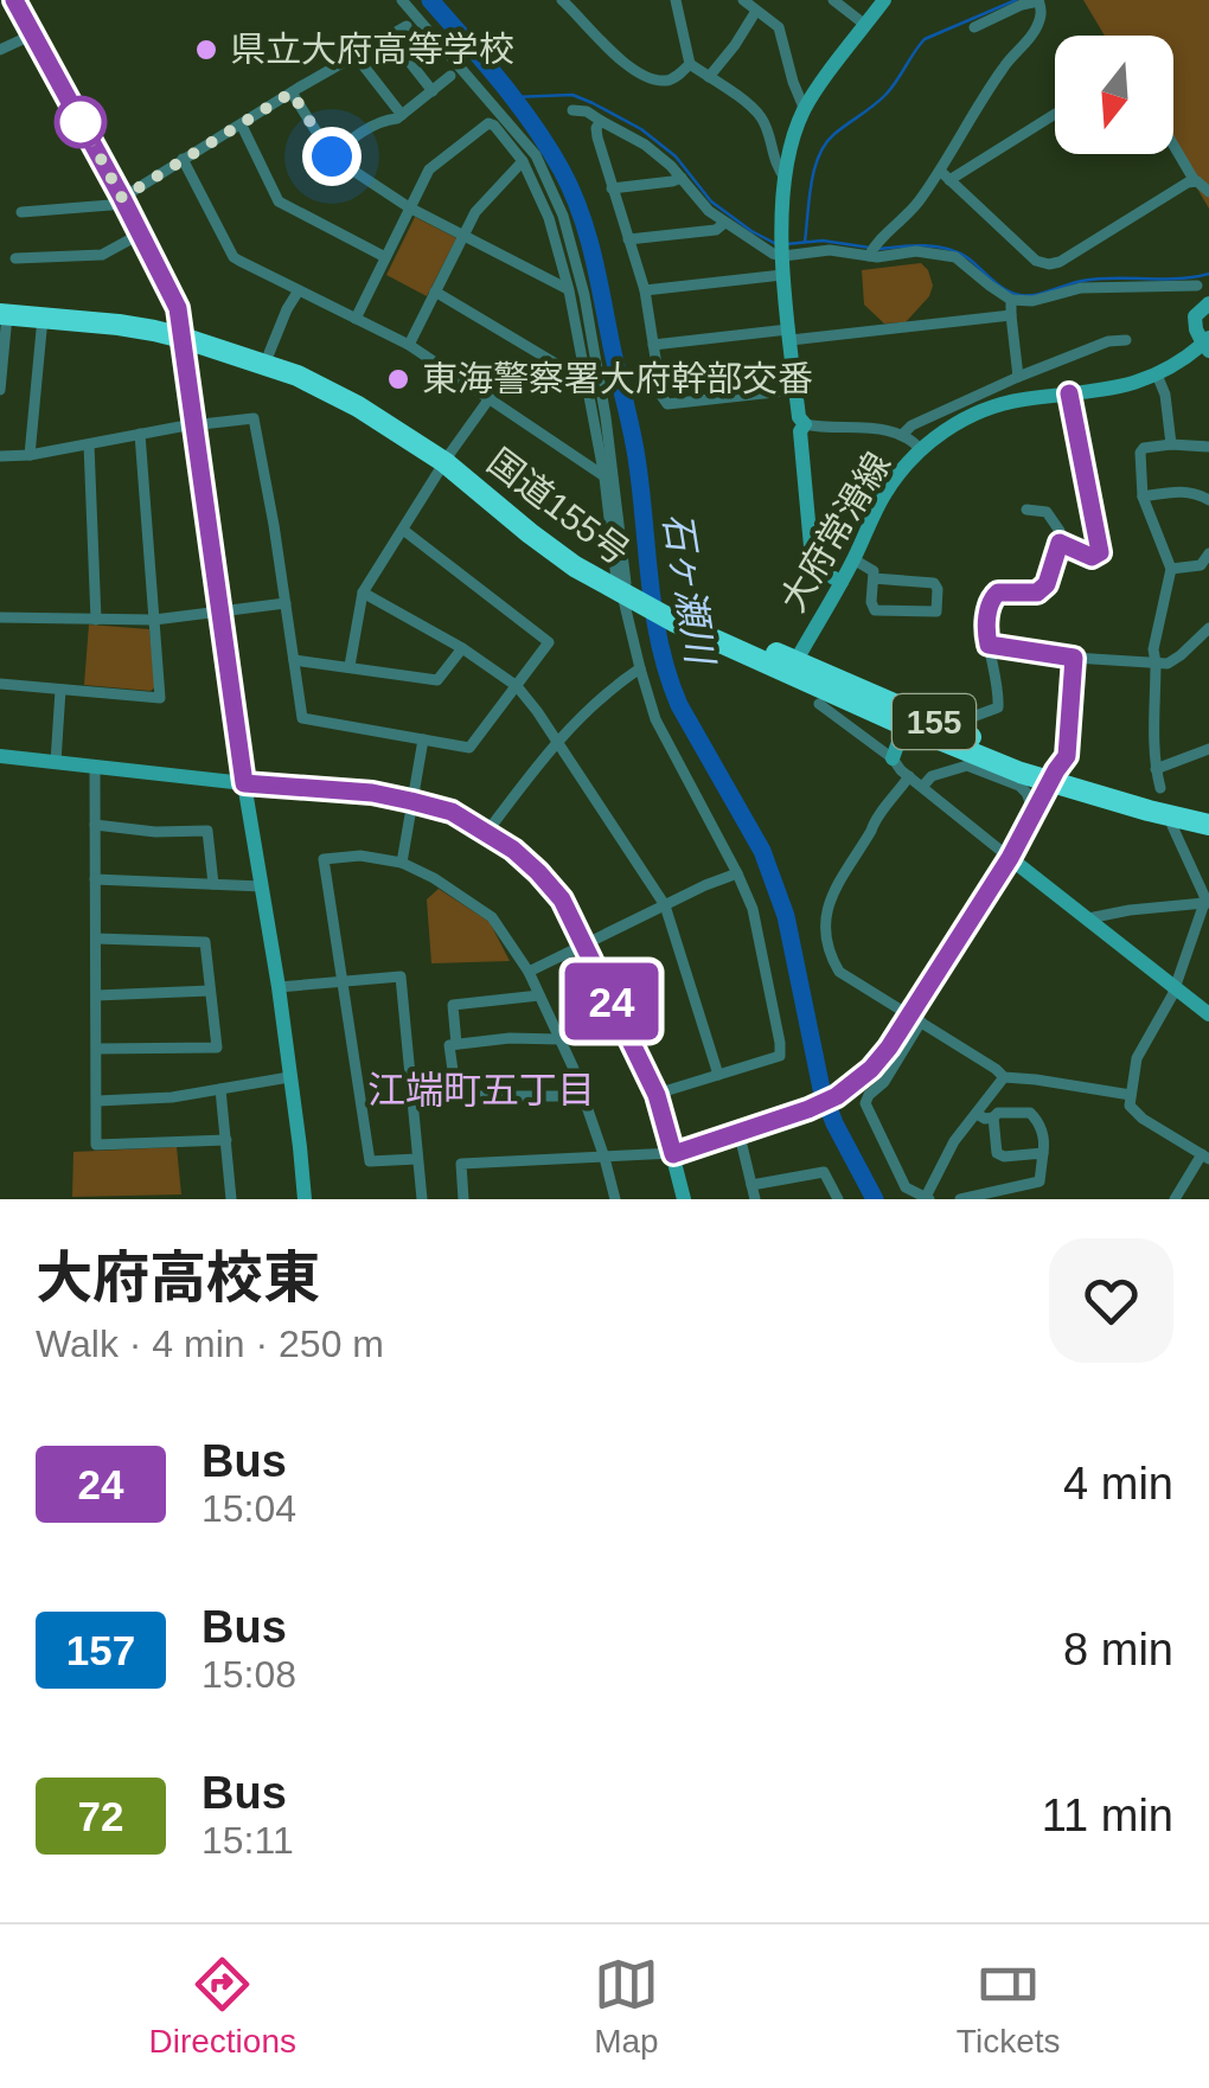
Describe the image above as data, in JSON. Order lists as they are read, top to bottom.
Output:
{
  "streets": {
    "highway": ["国道155号", "155"],
    "street": ["大府常滑線"]
  },
  "crossings": [
    ["国道155号", "大府常滑線"]
  ],
  "districts": ["江端町五丁目"],
  "water": ["石ヶ瀬川"],
  "places": ["県立大府高等学校", "東海警察署大府幹部交番"],
  "lines": ["bus line 24"],
  "north": "bottom",
  "page": {
    "on_map": "24",
    "heading": ["大府高校東", "Walk · 4 min · 250 m"],
    "list": [
      {
        "mark": "24",
        "name": "Bus",
        "note": "15:04",
        "value": "4 min"
      },
      {
        "mark": "157",
        "name": "Bus",
        "note": "15:08",
        "value": "8 min"
      },
      {
        "mark": "72",
        "name": "Bus",
        "note": "15:11",
        "value": "11 min"
      }
    ],
    "tabs": ["Directions", "Map", "Tickets"]
  }
}
